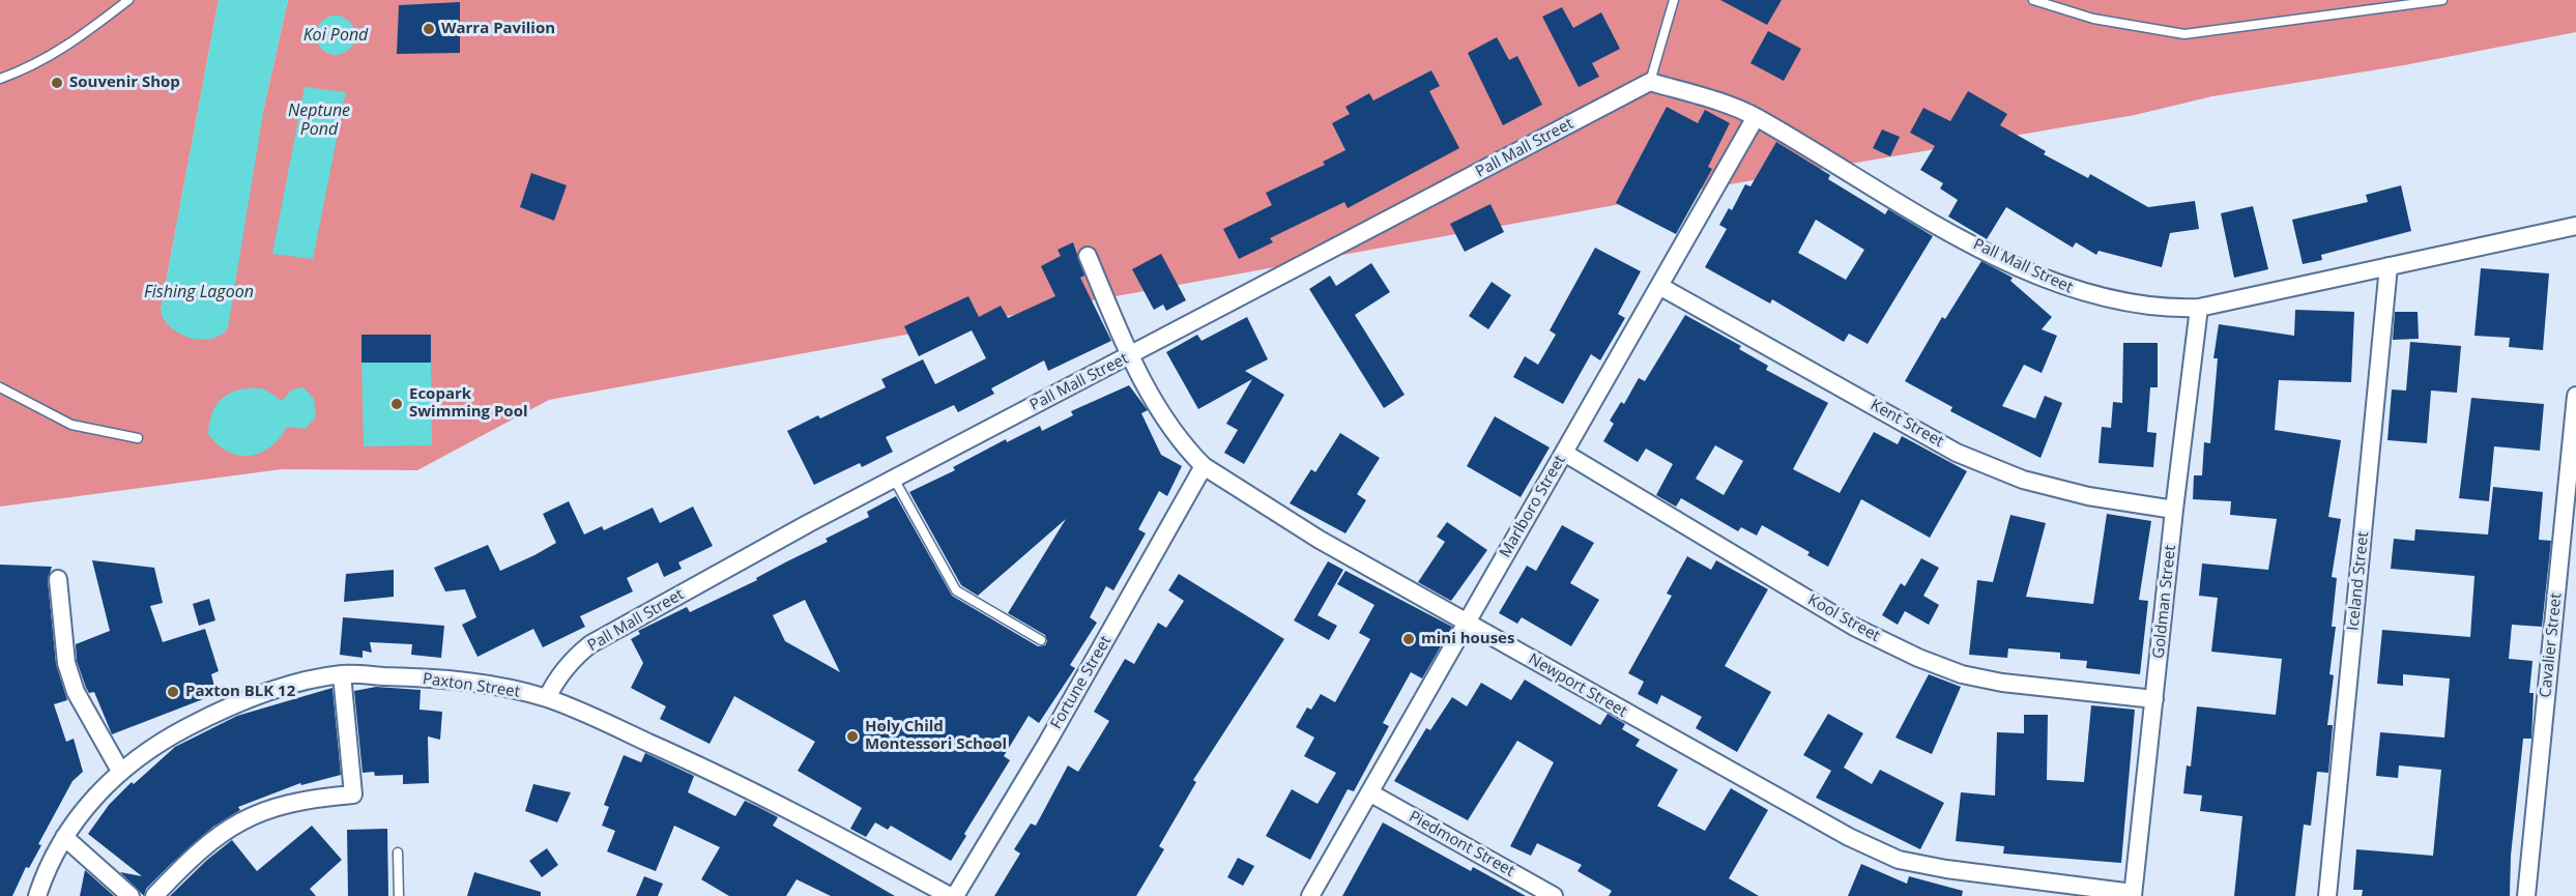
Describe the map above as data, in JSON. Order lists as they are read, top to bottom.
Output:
{
  "streets": {
    "street": [
      "Pall Mall Street",
      "Kent Street",
      "Marlboro Street",
      "Iceland Street",
      "Goldman Street",
      "Kool Street",
      "Cavalier Street",
      "Fortune Street",
      "Paxton Street",
      "Newport Street",
      "Piedmont Street"
    ]
  },
  "crossings": [
    ["Pall Mall Street", "Marlboro Street"],
    ["Pall Mall Street", "Iceland Street"],
    ["Pall Mall Street", "Goldman Street"],
    ["Pall Mall Street", "Paxton Street"],
    ["Pall Mall Street", "Newport Street"],
    ["Kent Street", "Marlboro Street"],
    ["Kent Street", "Goldman Street"],
    ["Marlboro Street", "Kool Street"],
    ["Marlboro Street", "Newport Street"],
    ["Marlboro Street", "Piedmont Street"],
    ["Goldman Street", "Kool Street"],
    ["Goldman Street", "Newport Street"],
    ["Fortune Street", "Paxton Street"],
    ["Fortune Street", "Newport Street"]
  ],
  "water": ["Koi Pond", "Neptune Pond", "Fishing Lagoon"],
  "places": [
    "Warra Pavilion",
    "Souvenir Shop",
    "Ecopark Swimming Pool",
    "mini houses",
    "Paxton BLK 12",
    "Holy Child Montessori School"
  ]
}
